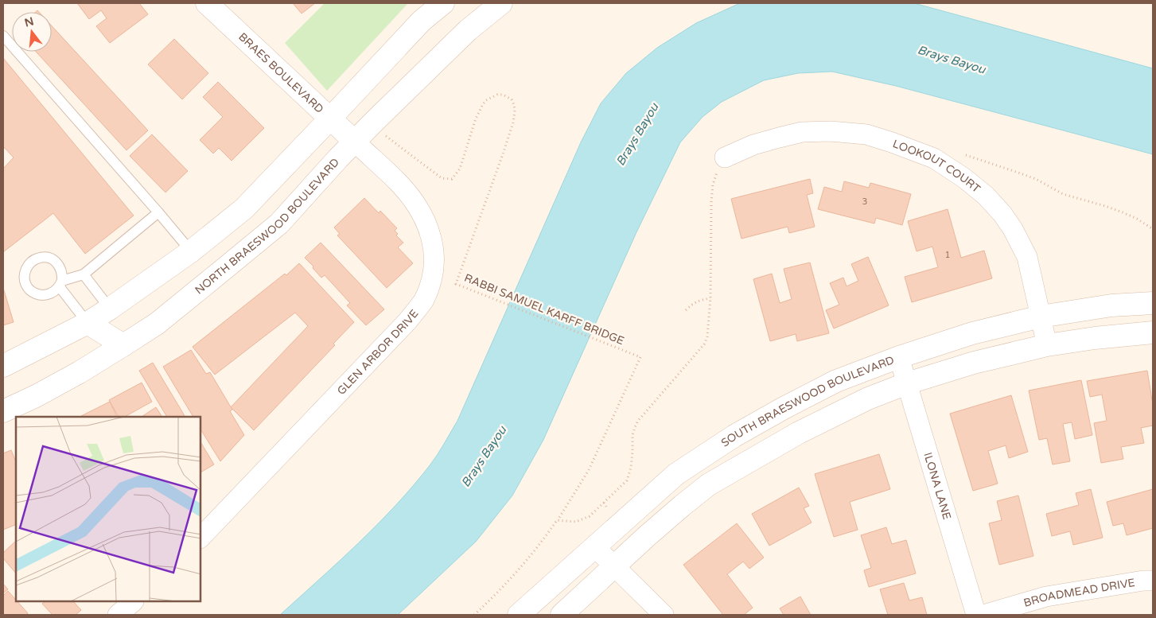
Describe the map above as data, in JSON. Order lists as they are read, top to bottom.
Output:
{
  "streets": {
    "main road": ["BRAES BOULEVARD", "NORTH BRAESWOOD BOULEVARD", "SOUTH BRAESWOOD BOULEVARD"],
    "street": [
      "LOOKOUT COURT",
      "GLEN ARBOR DRIVE",
      "ILONA LANE",
      "BROADMEAD DRIVE"
    ],
    "path": ["RABBI SAMUEL KARFF BRIDGE"]
  },
  "crossings": [
    ["BRAES BOULEVARD", "NORTH BRAESWOOD BOULEVARD"],
    ["BRAES BOULEVARD", "GLEN ARBOR DRIVE"],
    ["LOOKOUT COURT", "SOUTH BRAESWOOD BOULEVARD"],
    ["NORTH BRAESWOOD BOULEVARD", "GLEN ARBOR DRIVE"],
    ["SOUTH BRAESWOOD BOULEVARD", "ILONA LANE"]
  ],
  "water": ["Brays Bayou"],
  "house_numbers": ["3", "1"],
  "north": "top"
}
